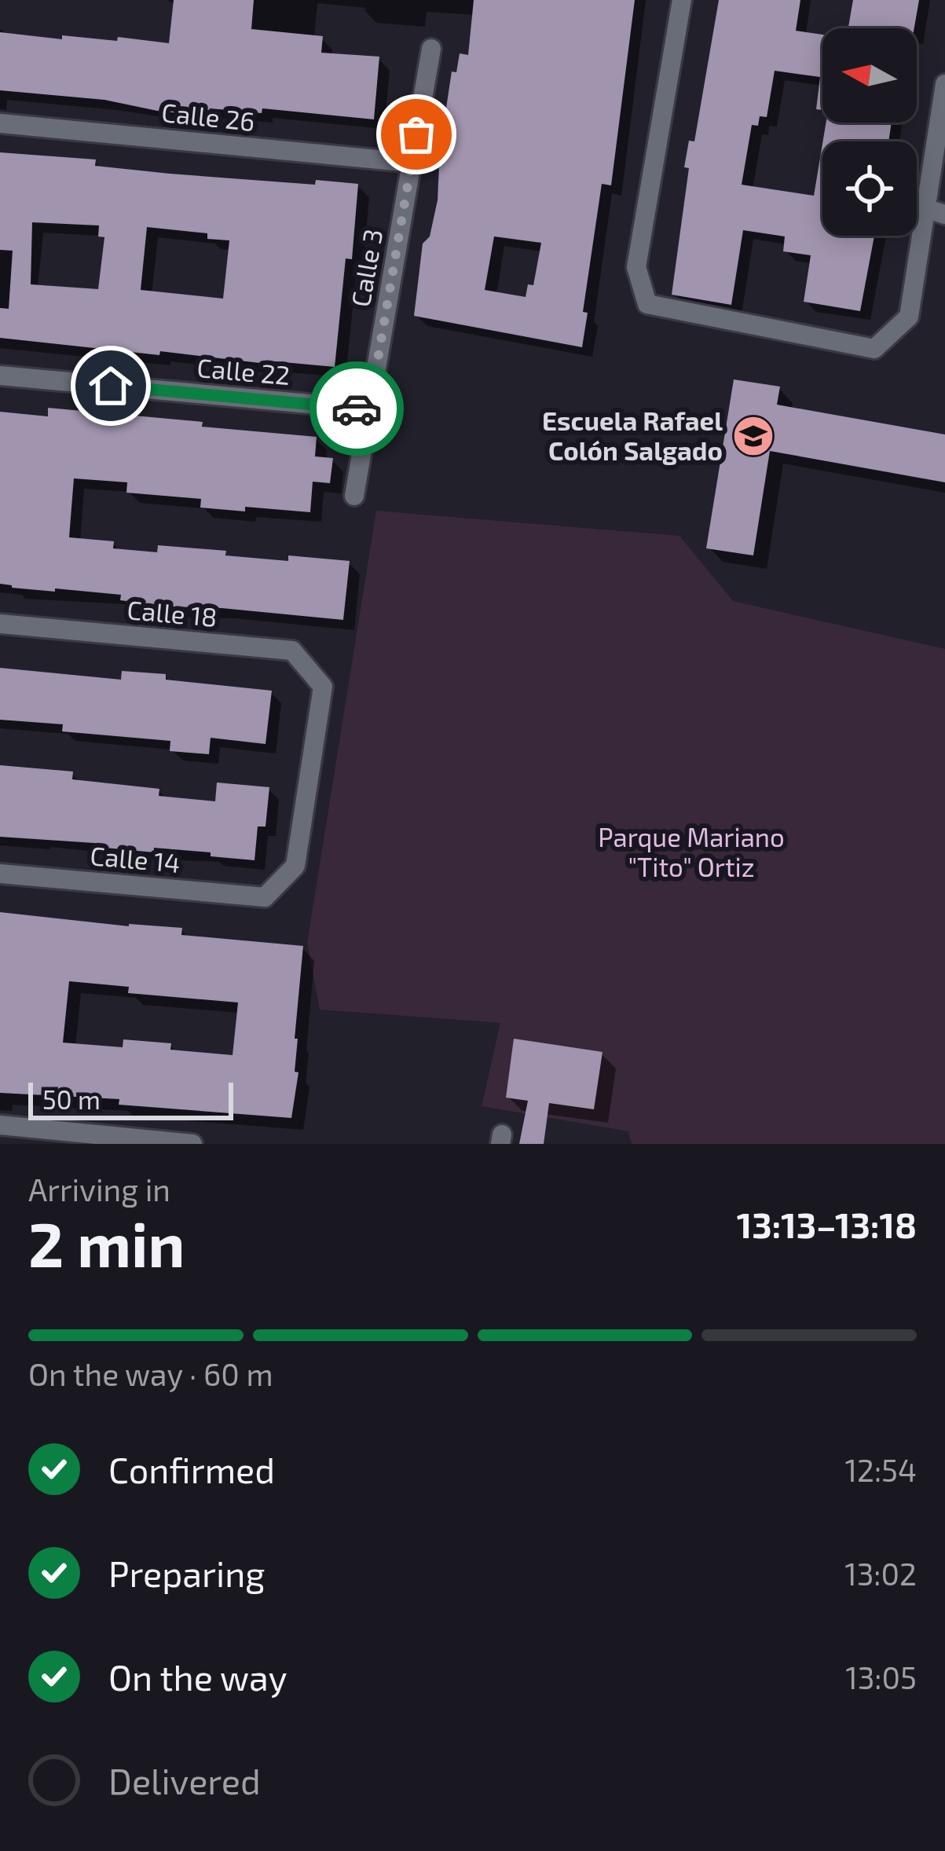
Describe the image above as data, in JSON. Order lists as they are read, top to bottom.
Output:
{
  "streets": {
    "street": [
      "Calle 26",
      "Calle 3",
      "Calle 22",
      "Calle 18",
      "Calle 14"
    ]
  },
  "crossings": [
    ["Calle 26", "Calle 3"],
    ["Calle 3", "Calle 22"],
    ["Calle 18", "Calle 14"]
  ],
  "parks": ["Parque Mariano \"Tito\" Ortiz"],
  "places": {
    "school or university": ["Escuela Rafael Colón Salgado"]
  },
  "scale_bar": "50 m",
  "north": "left",
  "page": {
    "scale": "50 m",
    "heading": ["2 min", "Arriving in", "13:13–13:18"],
    "bar": "On the way · 60 m",
    "list": [
      ["Confirmed", "12:54"],
      ["Preparing", "13:02"],
      ["On the way", "13:05"],
      "Delivered"
    ]
  }
}
